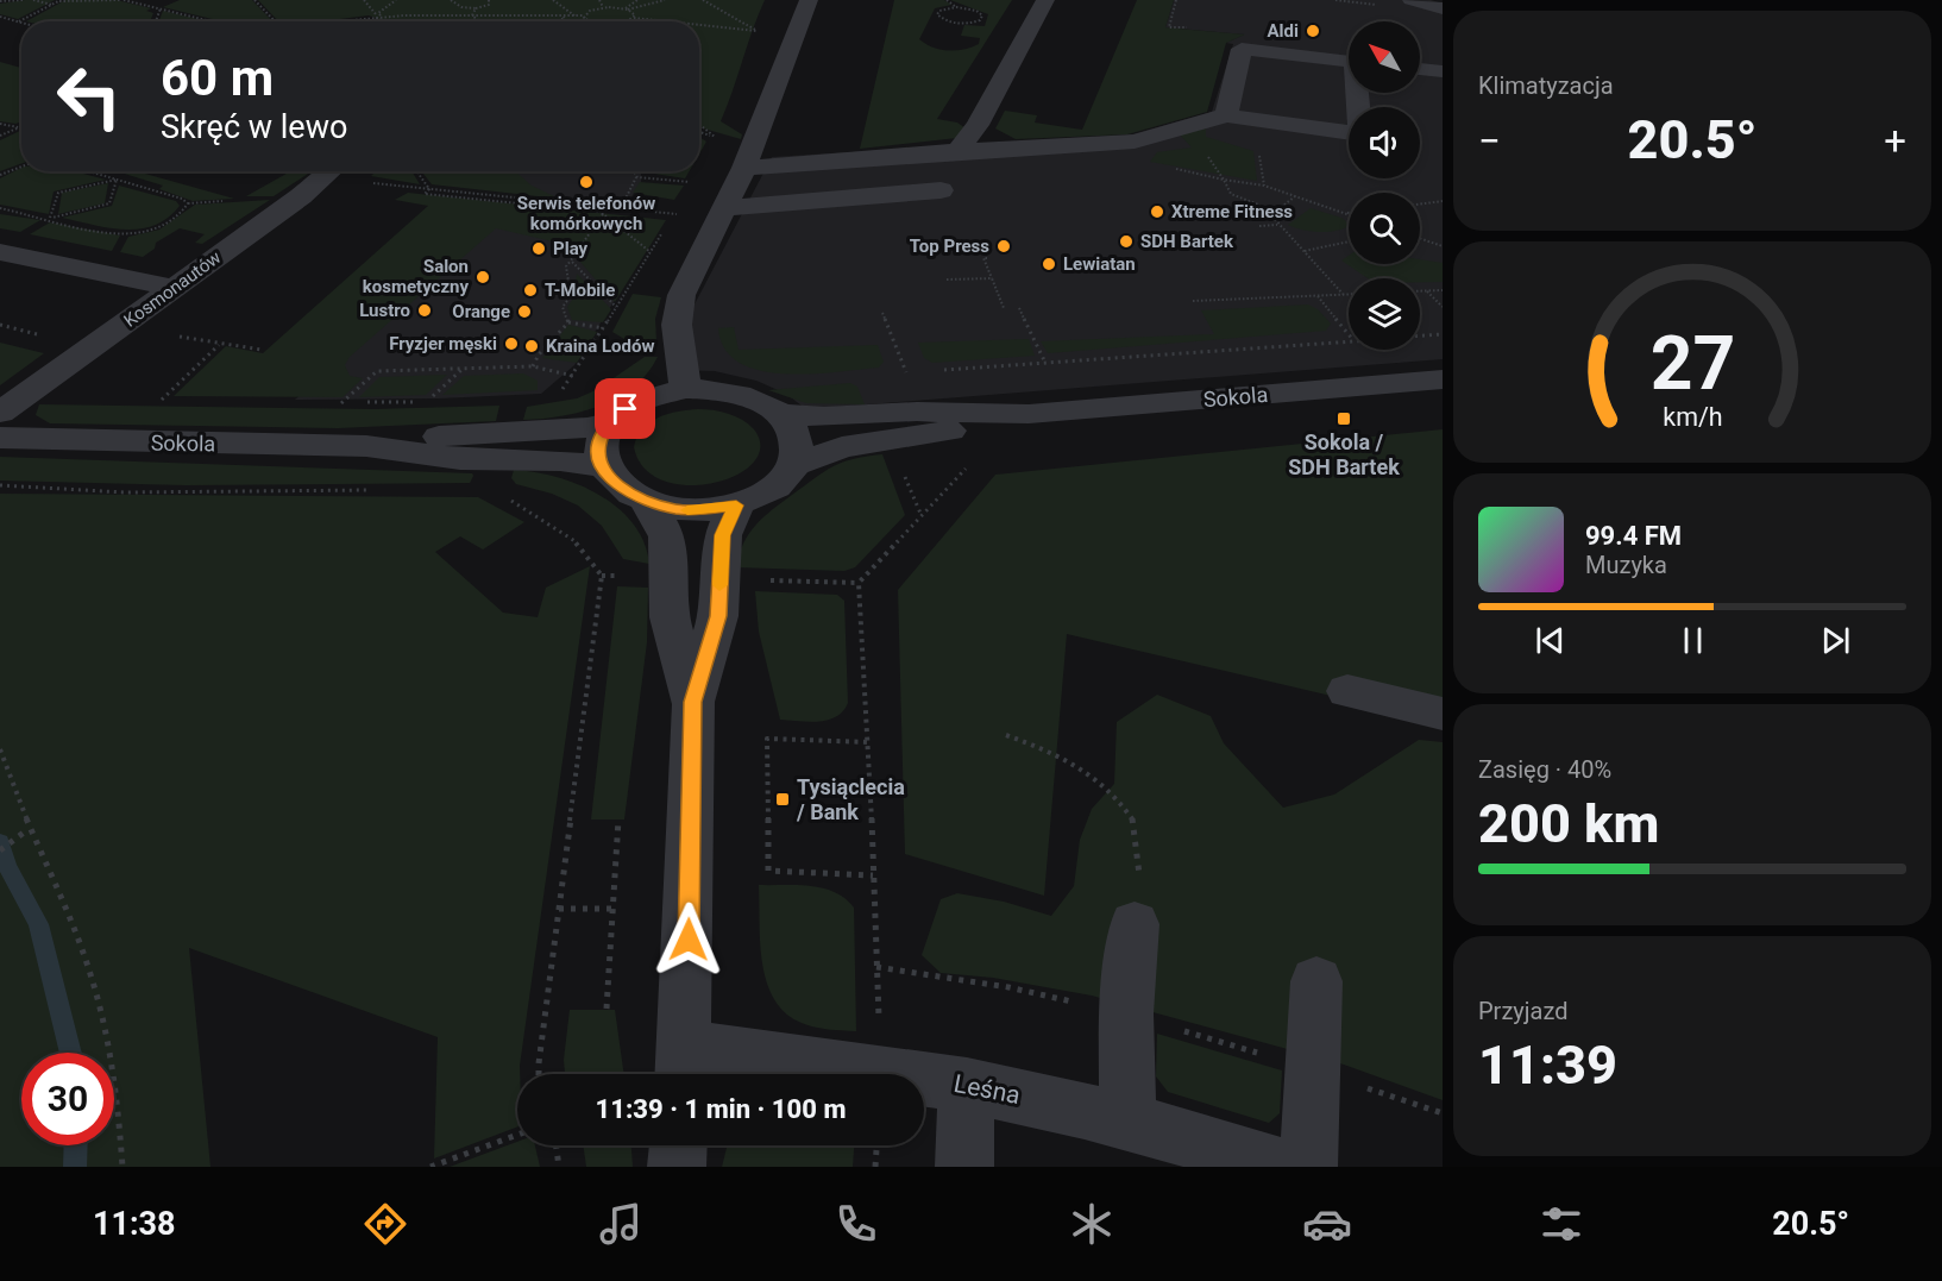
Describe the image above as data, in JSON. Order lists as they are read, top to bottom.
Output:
{
  "streets": {
    "street": ["Kosmonautów", "Sokola", "Leśna"]
  },
  "places": {
    "other": [
      "Aldi",
      "Serwis telefonów komórkowych",
      "Xtreme Fitness",
      "SDH Bartek",
      "Top Press",
      "Play",
      "Lewiatan",
      "Salon kosmetyczny",
      "T-Mobile",
      "Lustro",
      "Orange",
      "Fryzjer męski",
      "Kraina Lodów"
    ],
    "transit": ["Sokola / SDH Bartek", "Tysiąclecia / Bank"]
  },
  "north": "top left",
  "page": {
    "tile": [
      "Klimatyzacja",
      ["Zasięg · 40%", "200 km"],
      ["Przyjazd", "11:39"]
    ],
    "turn": ["60 m", "Skręć w lewo"],
    "heat": ["−", "20.5°", "+"],
    "song": ["99.4 FM", "Muzyka"],
    "limit": "30",
    "trip": "11:39 · 1 min · 100 m",
    "tabs": ["11:38", "20.5°"],
    "gauge": ["27", "km/h"]
  }
}
